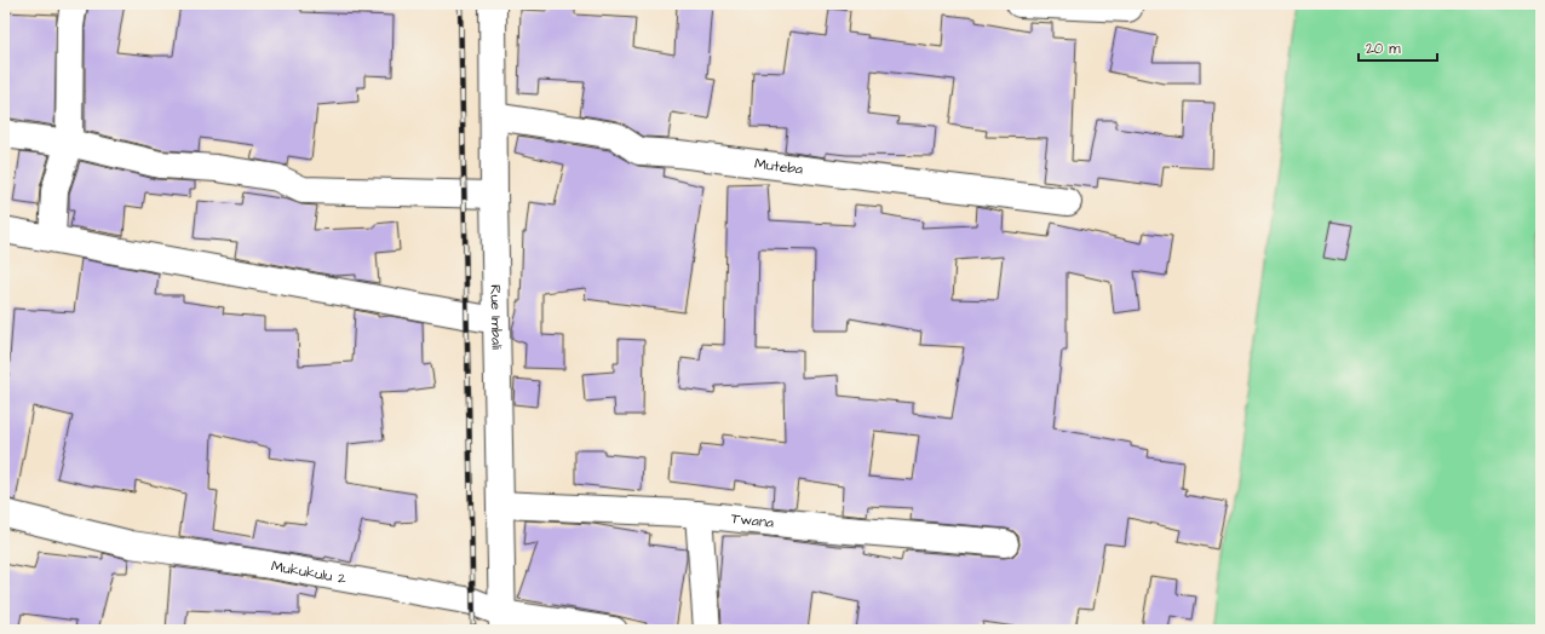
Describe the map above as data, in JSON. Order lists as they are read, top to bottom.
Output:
{
  "streets": {
    "street": [
      "Muteba",
      "Rue Imbali",
      "Twana",
      "Mukukulu 2"
    ]
  },
  "crossings": [
    ["Muteba", "Rue Imbali"],
    ["Rue Imbali", "Twana"],
    ["Rue Imbali", "Mukukulu 2"]
  ],
  "scale_bar": "20 m"
}
